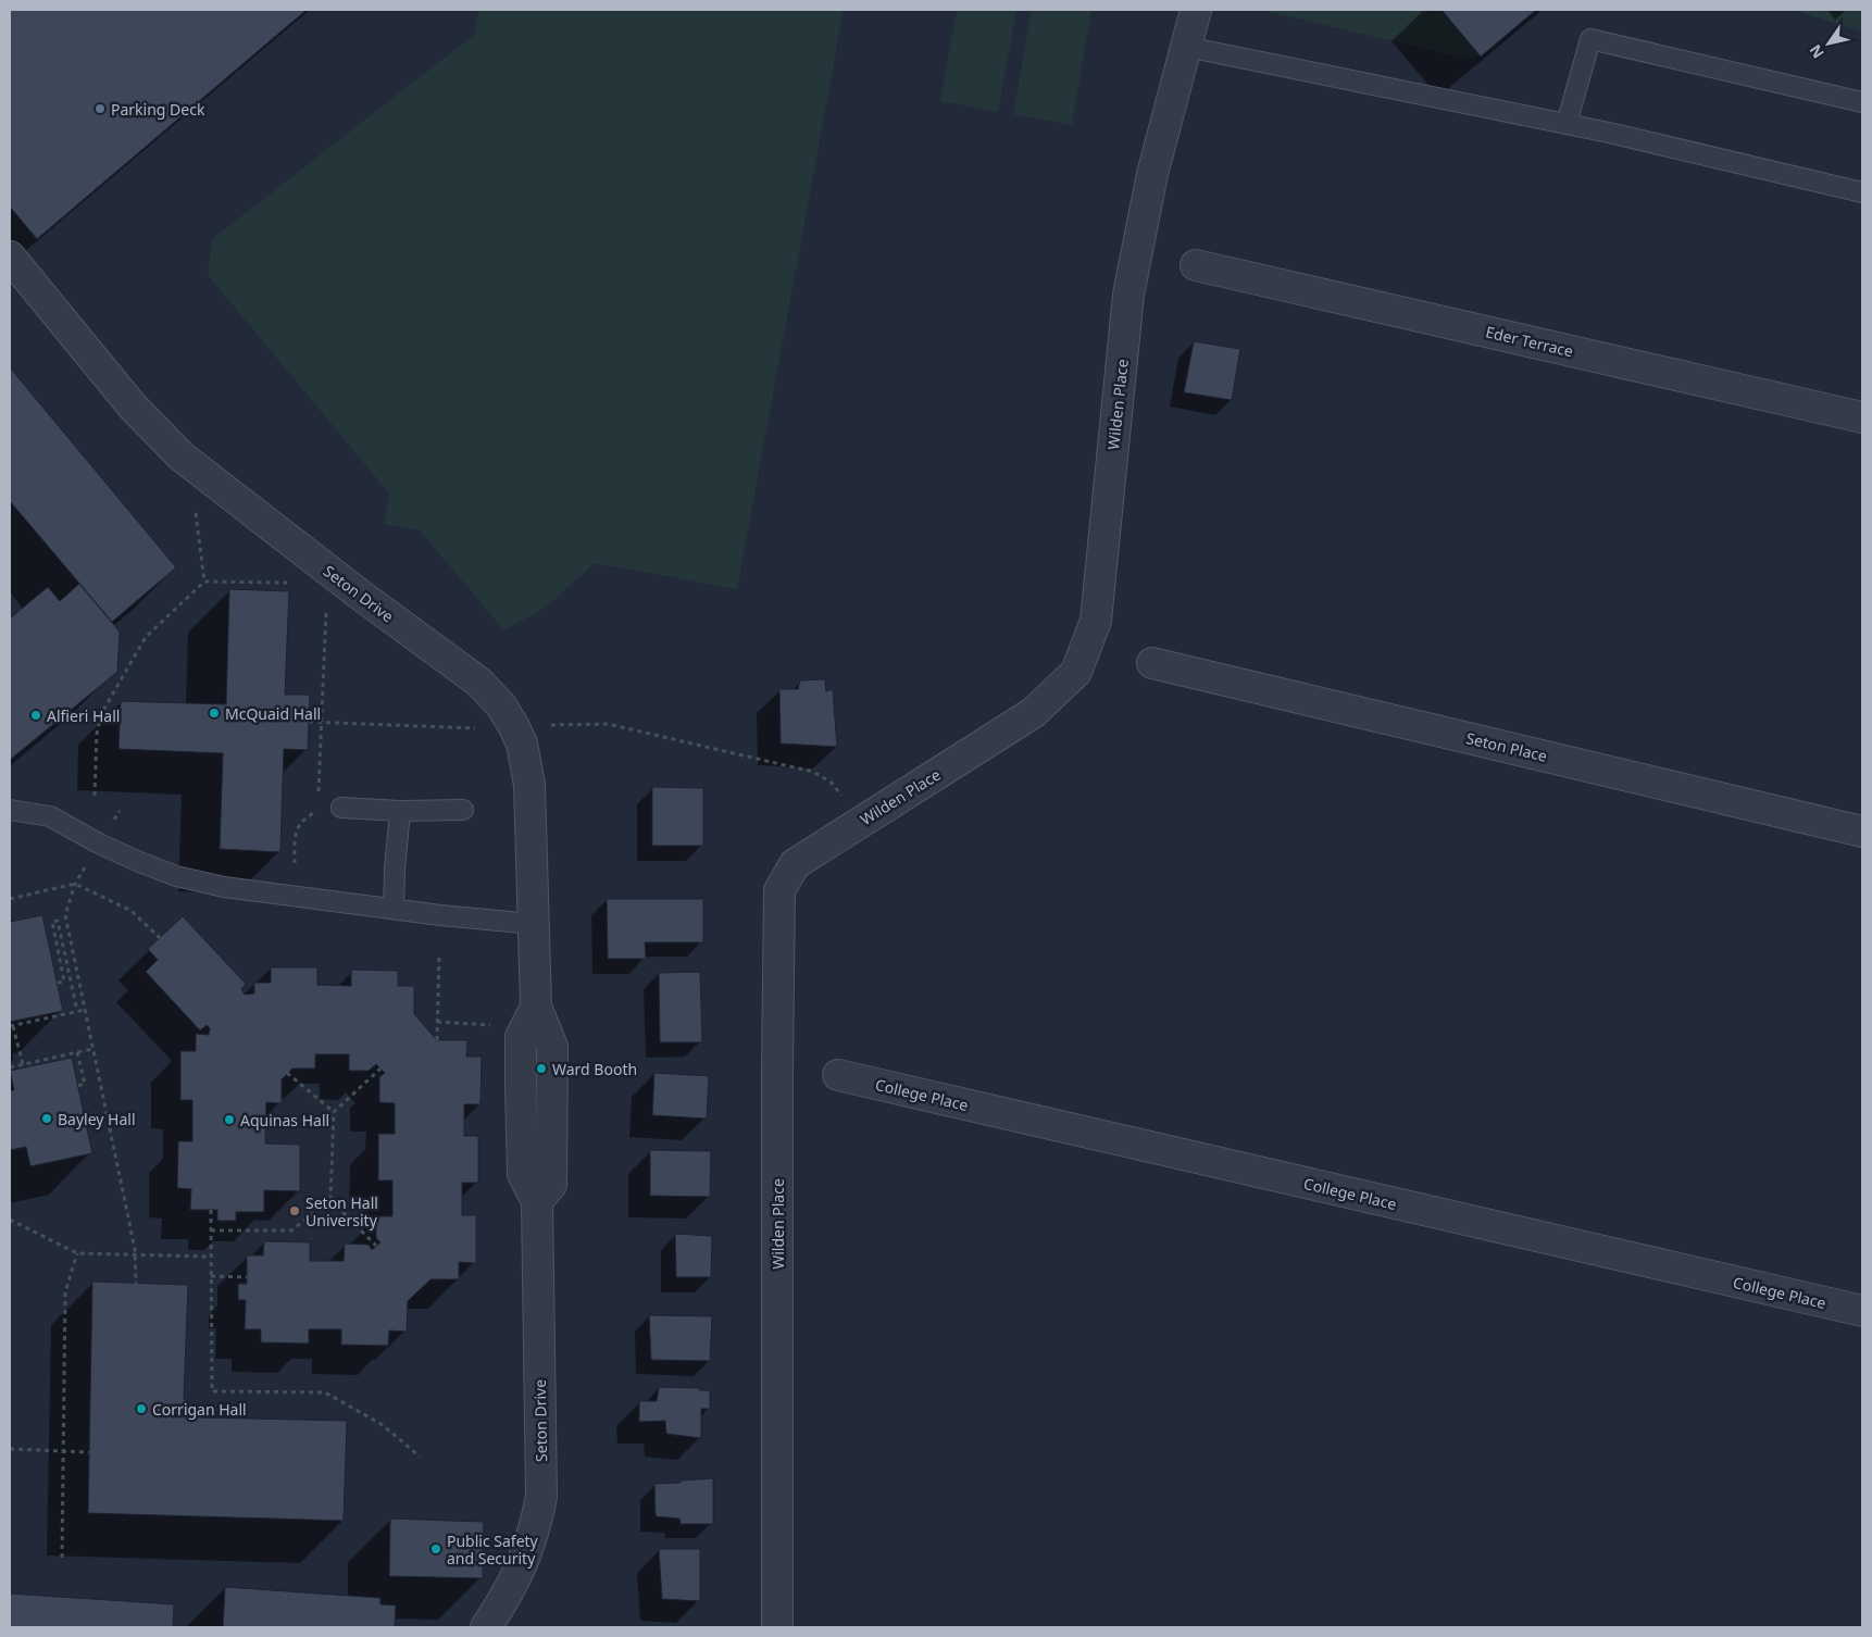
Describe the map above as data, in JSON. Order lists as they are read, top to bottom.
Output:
{
  "streets": {
    "street": [
      "Eder Terrace",
      "Wilden Place",
      "Seton Drive",
      "Seton Place",
      "College Place"
    ]
  },
  "places": [
    "Parking Deck",
    "McQuaid Hall",
    "Alfieri Hall",
    "Ward Booth",
    "Bayley Hall",
    "Aquinas Hall",
    "Seton Hall University",
    "Corrigan Hall",
    "Public Safety and Security"
  ],
  "north": "bottom left"
}
